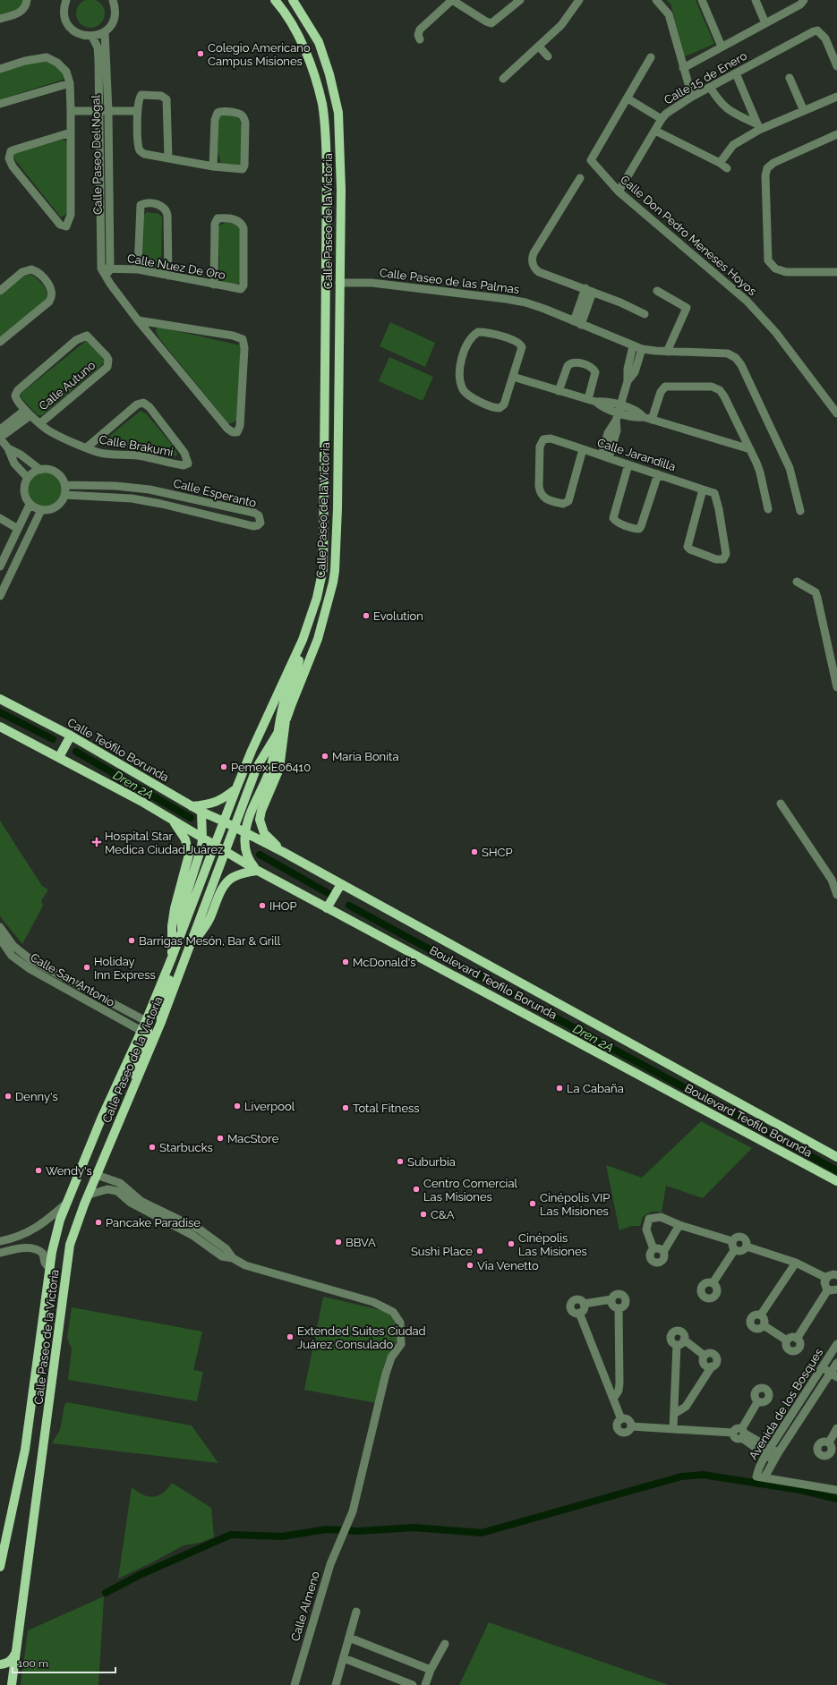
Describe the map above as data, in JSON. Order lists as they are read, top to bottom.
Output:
{
  "streets": {
    "main road": ["Calle Paseo de la Victoria", "Calle Teófilo Borunda", "Boulevard Teofilo Borunda"],
    "street": [
      "Calle 15 de Enero",
      "Calle Paseo Del Nogal",
      "Calle Don Pedro Meneses Hoyos",
      "Calle Nuez De Oro",
      "Calle Paseo de las Palmas",
      "Calle Autuno",
      "Calle Brakumi",
      "Calle Jarandilla",
      "Calle Esperanto",
      "Calle San Antonio",
      "Avenida de los Bosques",
      "Calle Almeno"
    ]
  },
  "crossings": [
    ["Calle 15 de Enero", "Calle Don Pedro Meneses Hoyos"],
    ["Calle Paseo Del Nogal", "Calle Nuez De Oro"],
    ["Calle Paseo de la Victoria", "Calle Paseo de las Palmas"],
    ["Calle Paseo de la Victoria", "Calle Teófilo Borunda"],
    ["Calle Paseo de la Victoria", "Calle San Antonio"],
    ["Calle Paseo de la Victoria", "Boulevard Teofilo Borunda"],
    ["Calle Autuno", "Calle Brakumi"],
    ["Calle Teófilo Borunda", "Boulevard Teofilo Borunda"]
  ],
  "water": ["Dren 2A"],
  "places": {
    "other": [
      "Colegio Americano Campus Misiones",
      "Evolution",
      "Maria Bonita",
      "Pemex E06410",
      "SHCP",
      "IHOP",
      "Barrigas Mesón, Bar & Grill",
      "McDonald's",
      "Holiday Inn Express",
      "La Cabaña",
      "Denny's",
      "Liverpool",
      "Total Fitness",
      "MacStore",
      "Starbucks",
      "Suburbia",
      "Wendy's",
      "Centro Comercial Las Misiones",
      "Cinépolis VIP Las Misiones",
      "C&A",
      "Pancake Paradise",
      "BBVA",
      "Cinépolis Las Misiones",
      "Sushi Place",
      "Via Venetto",
      "Extended Suites Ciudad Juárez Consulado"
    ],
    "health": ["Hospital Star Medica Ciudad Juárez"]
  },
  "scale_bar": "100 m"
}
